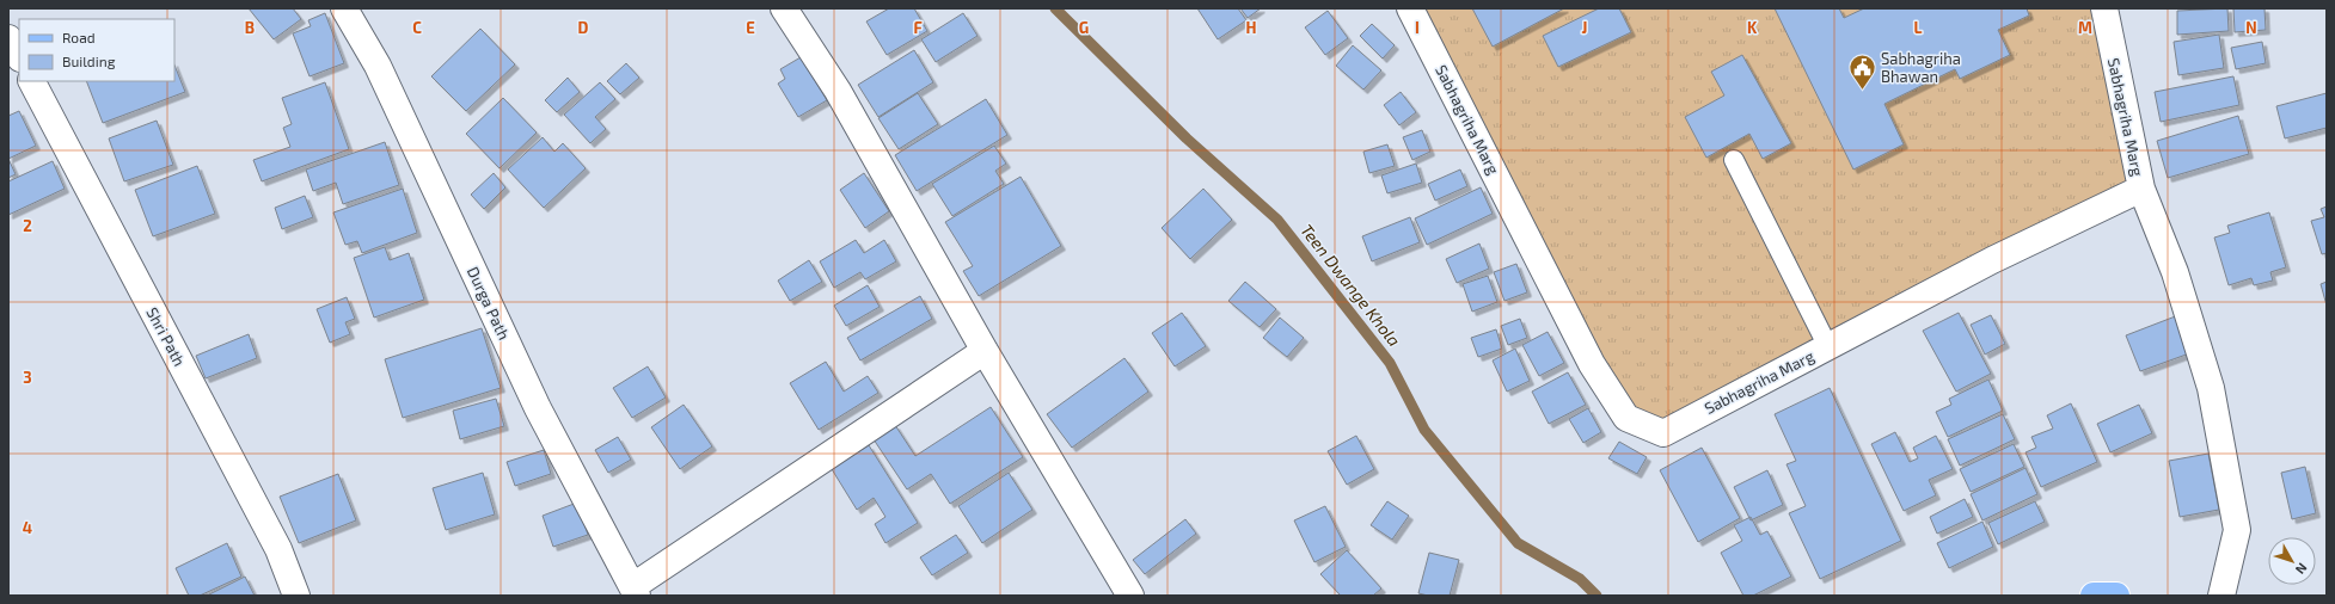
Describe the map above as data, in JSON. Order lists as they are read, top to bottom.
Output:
{
  "streets": {
    "street": ["Sabhagriha Marg", "Durga Path", "Shri Path"]
  },
  "water": ["Teen Dwange Khola"],
  "places": {
    "public building": ["Sabhagriha Bhawan"]
  },
  "legend": ["Road", "Building"],
  "north": "bottom right",
  "grid": {
    "columns": [
      "B",
      "C",
      "D",
      "E",
      "F",
      "G",
      "H",
      "I",
      "J",
      "K",
      "L",
      "M",
      "N"
    ],
    "rows": ["2", "3", "4"]
  }
}
